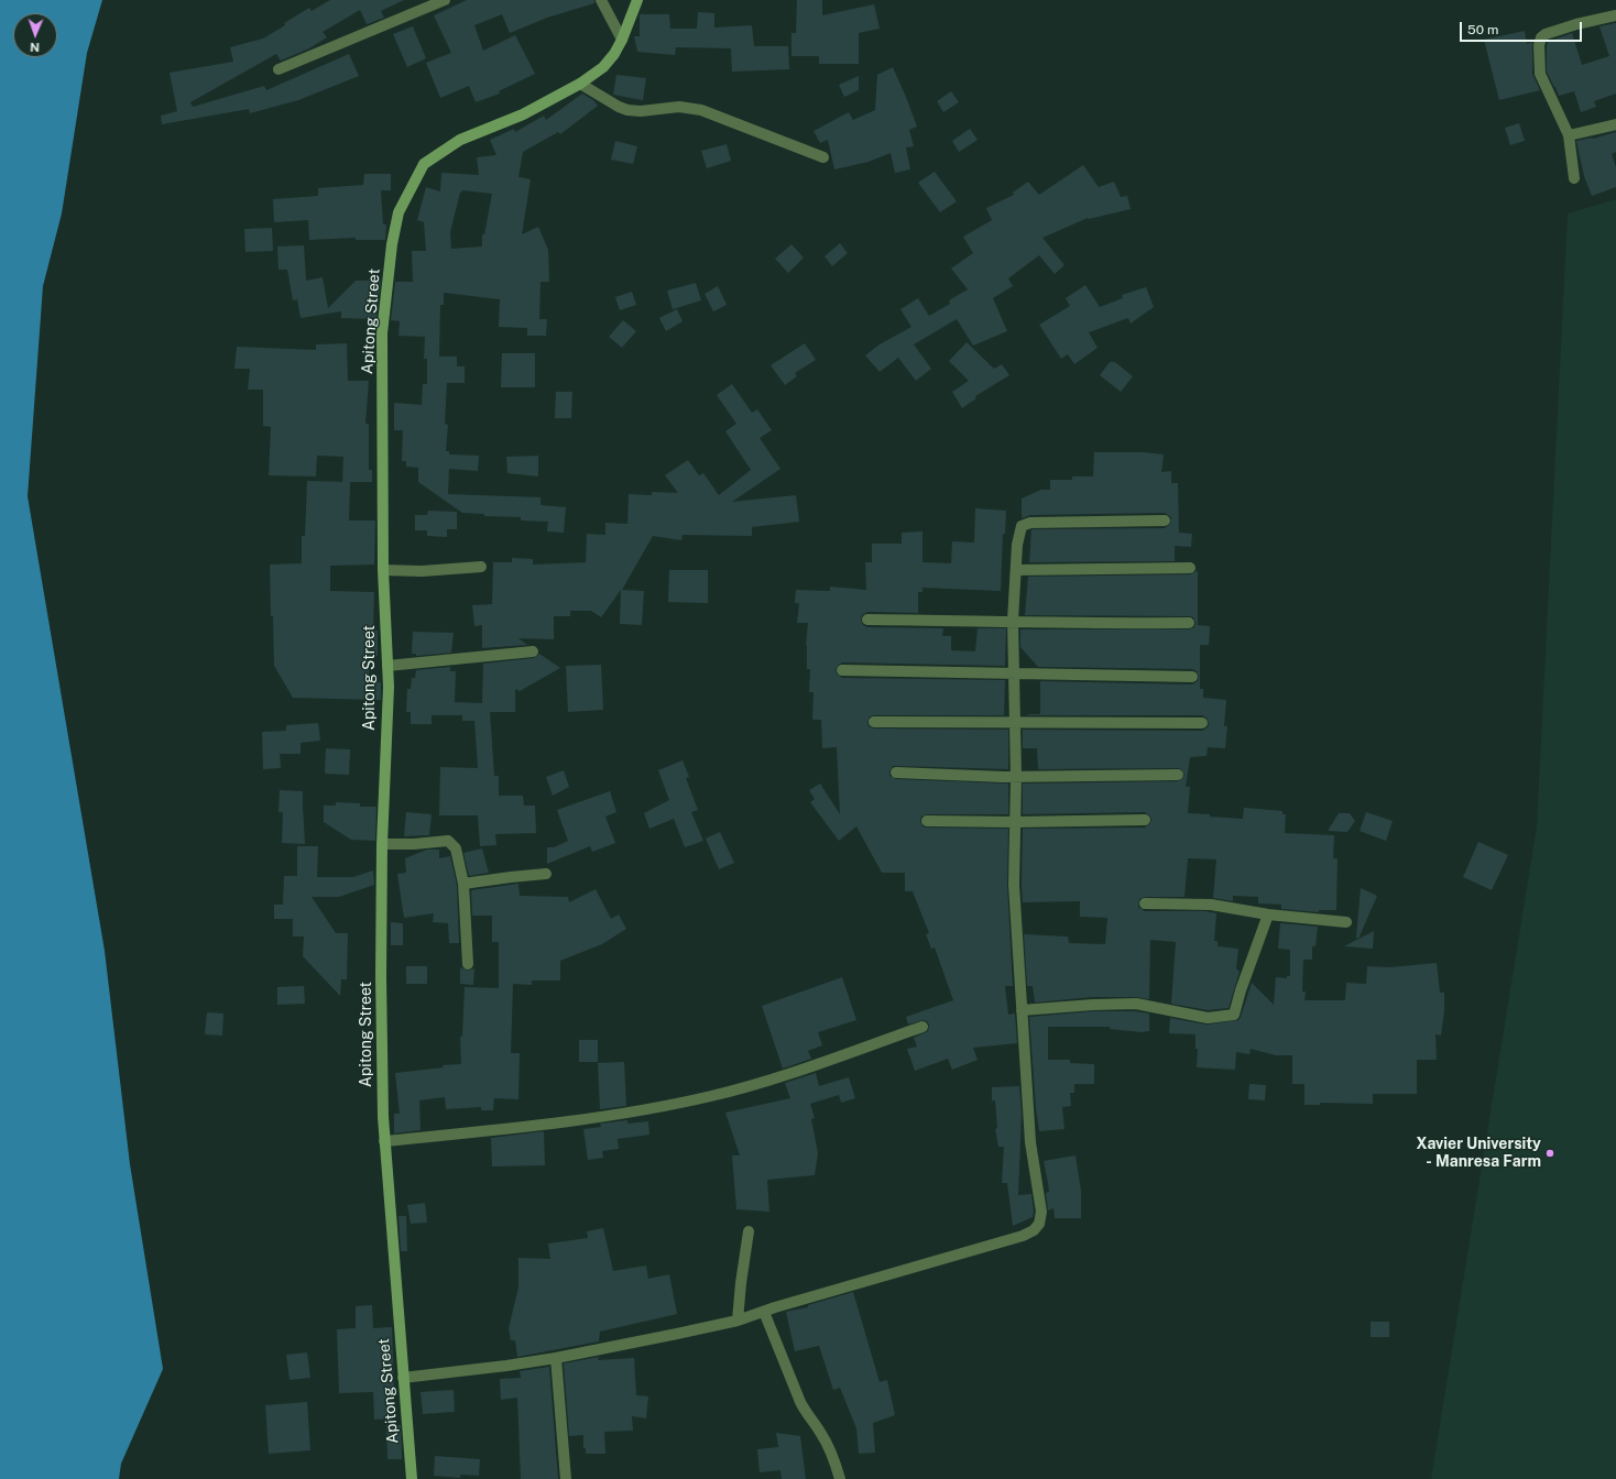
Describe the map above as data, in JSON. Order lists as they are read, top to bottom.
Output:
{
  "streets": {
    "street": ["Apitong Street"]
  },
  "places": ["Xavier University - Manresa Farm"],
  "scale_bar": "50 m",
  "north": "bottom"
}
